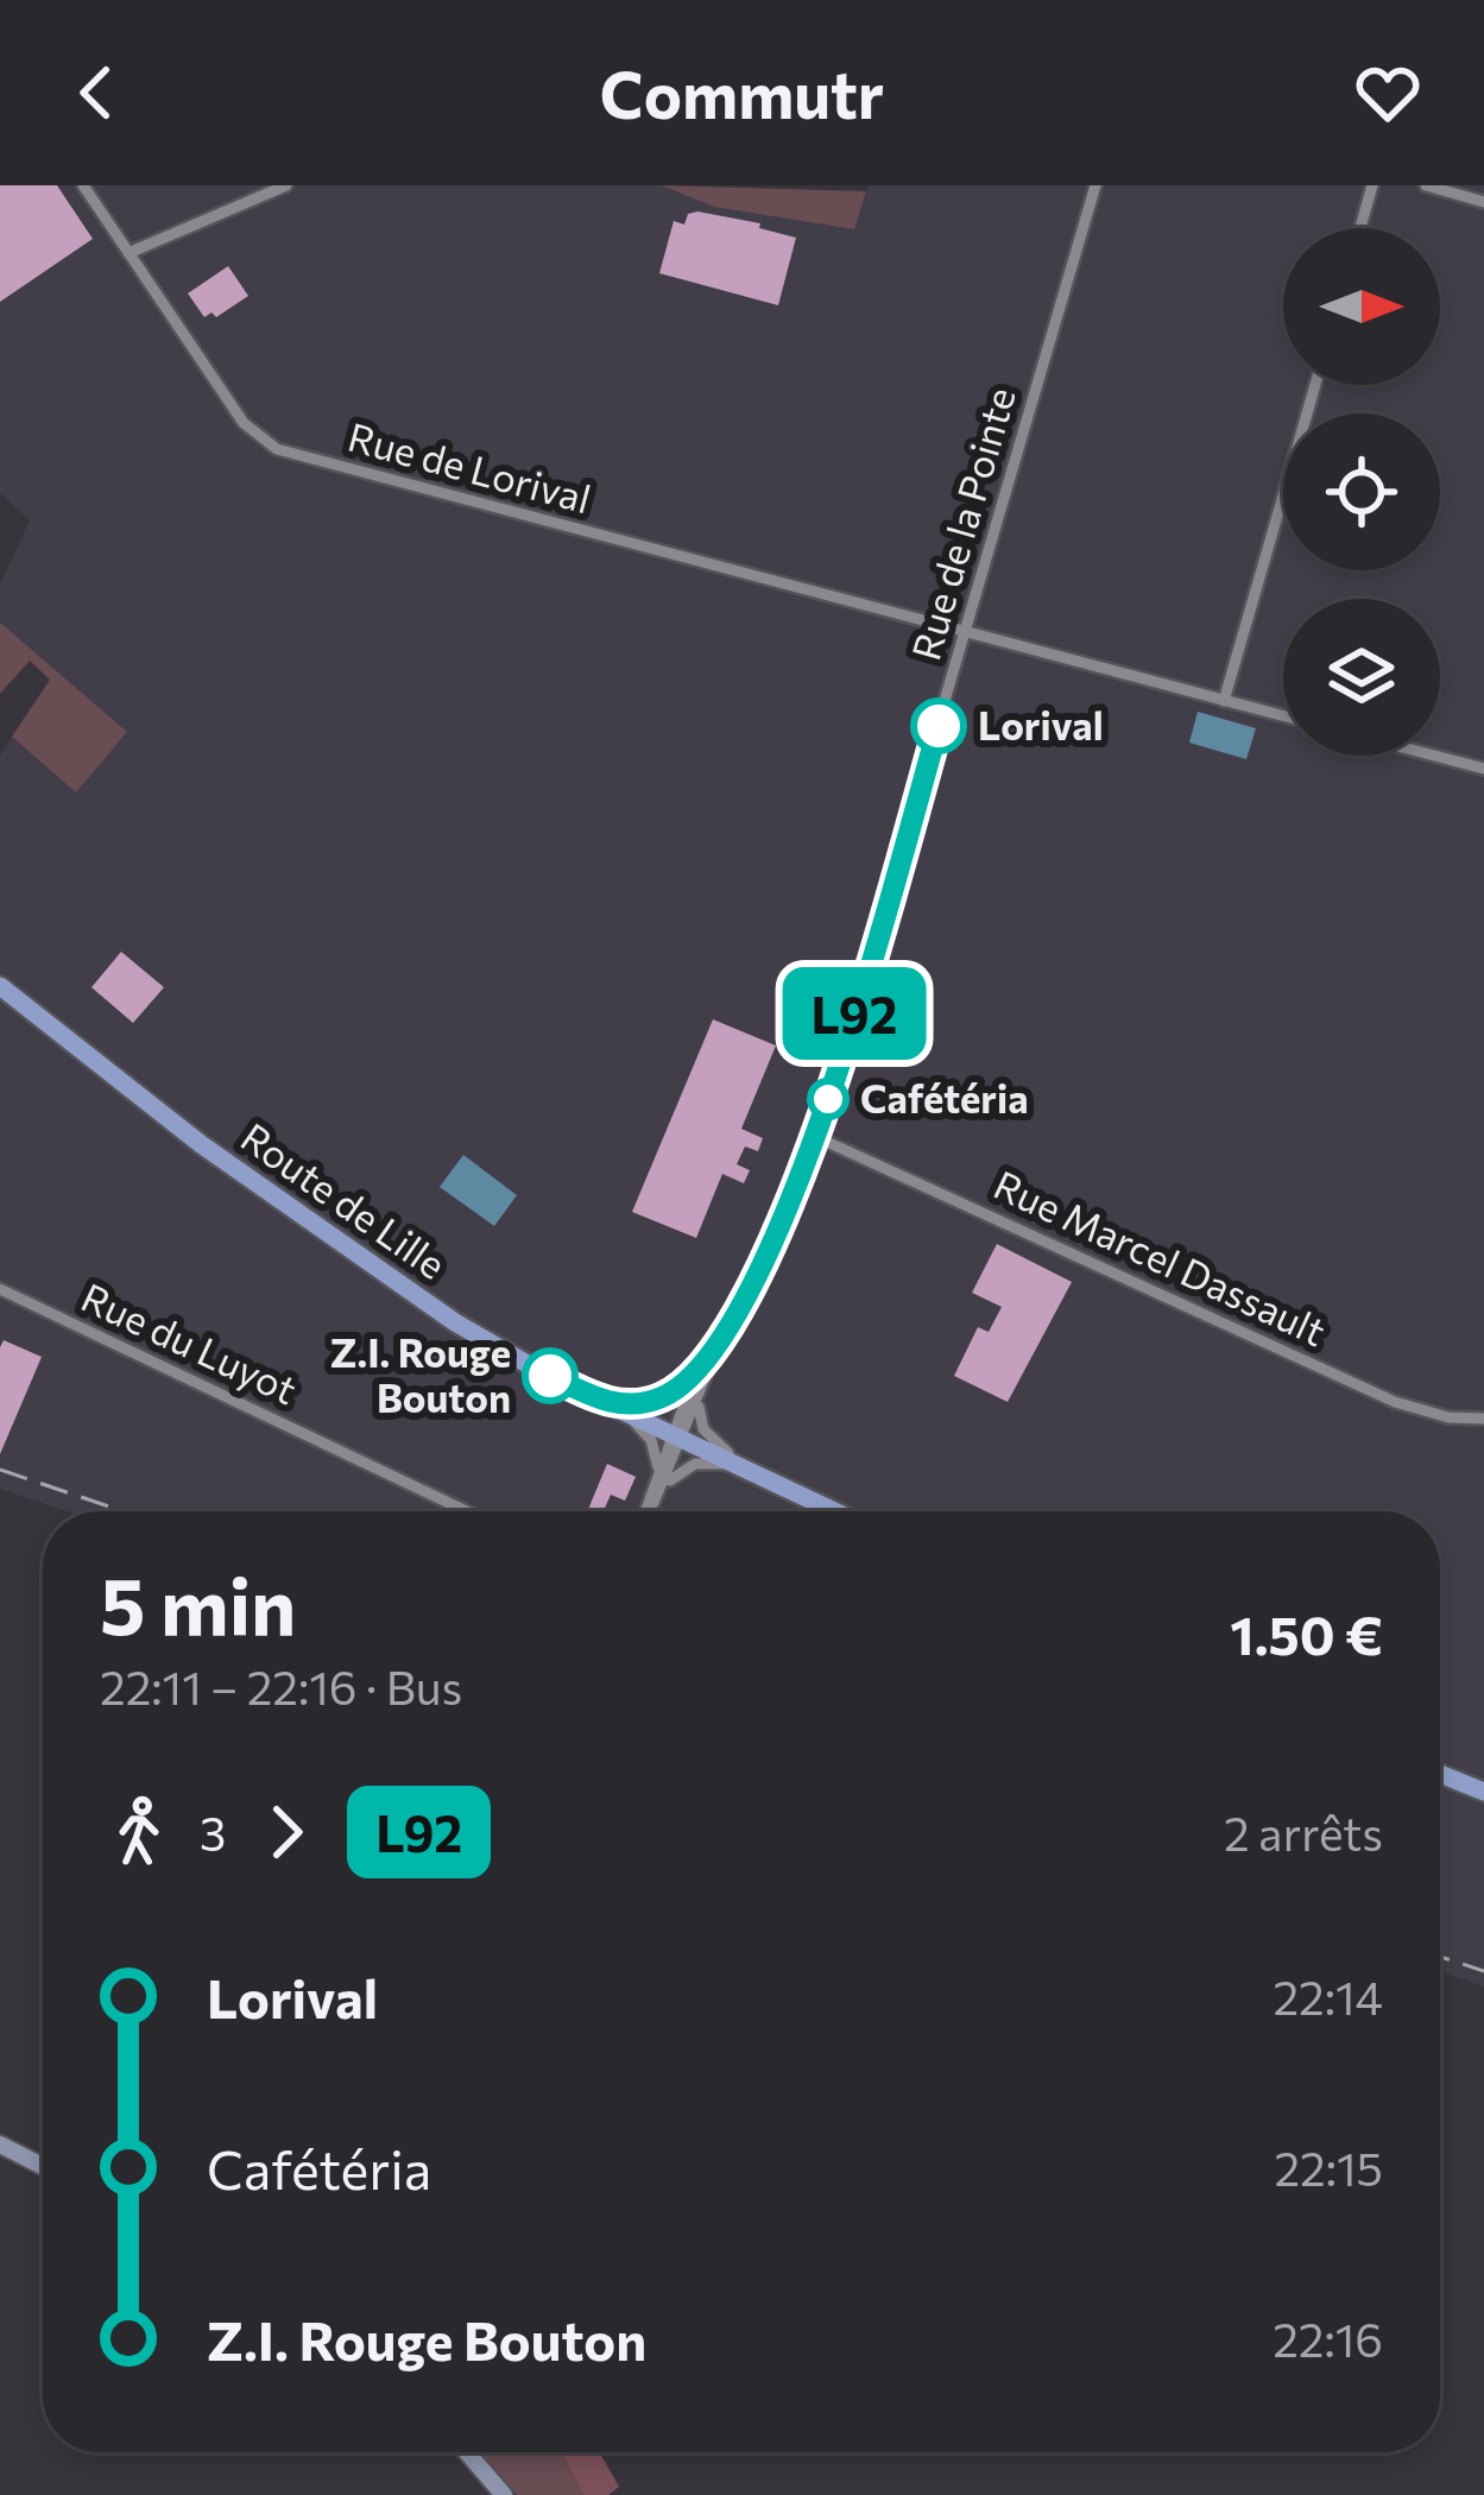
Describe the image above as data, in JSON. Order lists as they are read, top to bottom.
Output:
{
  "streets": {
    "main road": ["Route de Lille"],
    "street": [
      "Rue de Lorival",
      "Rue de la Pointe",
      "Rue Marcel Dassault",
      "Rue du Luyot"
    ]
  },
  "crossings": [
    ["Rue de Lorival", "Rue de la Pointe"],
    ["Rue de la Pointe", "Rue Marcel Dassault"]
  ],
  "places": ["Lorival", "Cafétéria", "Z.I. Rouge Bouton"],
  "lines": ["bus line L92"],
  "north": "right",
  "page": {
    "header": "Commutr",
    "on_map": "L92",
    "heading": ["5 min", "22:11 – 22:16 · Bus", "1.50 €"],
    "legs": ["3", "L92", "2 arrêts"],
    "list": [
      {
        "name": "Lorival",
        "value": "22:14"
      },
      {
        "name": "Cafétéria",
        "value": "22:15"
      },
      {
        "name": "Z.I. Rouge Bouton",
        "value": "22:16"
      }
    ]
  }
}
